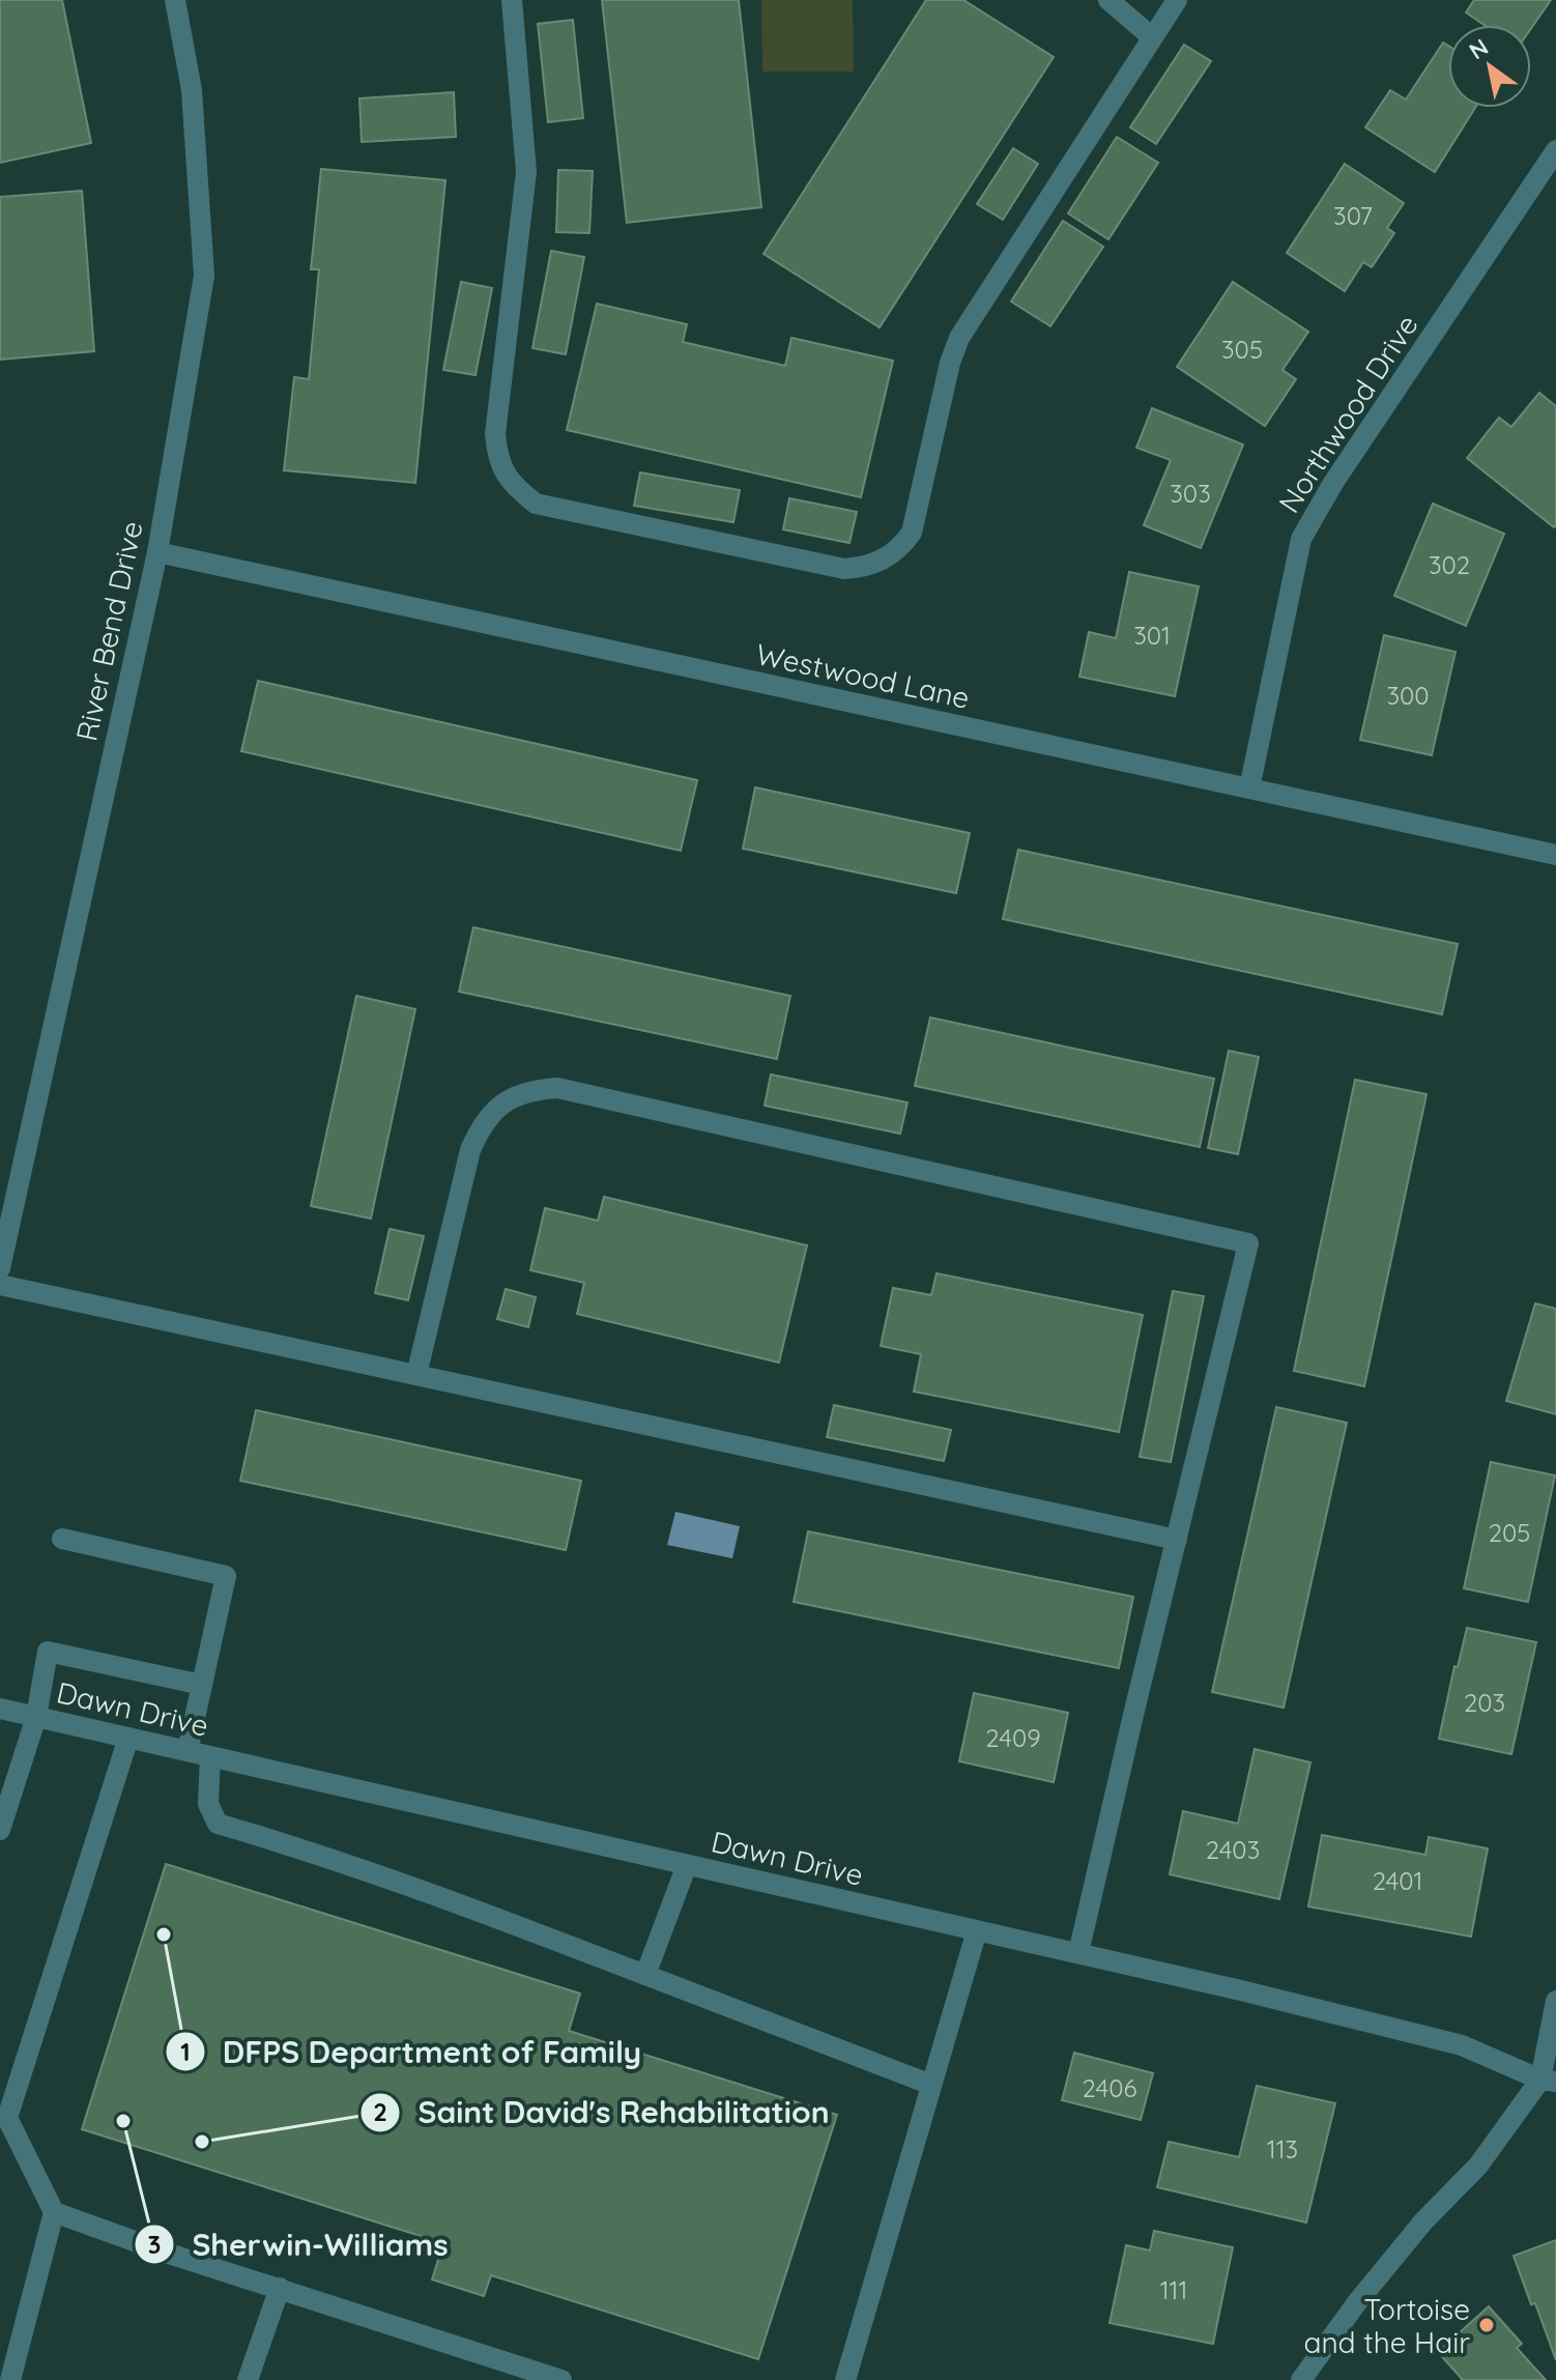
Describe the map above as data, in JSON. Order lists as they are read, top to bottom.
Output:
{
  "streets": {
    "street": [
      "Northwood Drive",
      "River Bend Drive",
      "Westwood Lane",
      "Dawn Drive"
    ]
  },
  "crossings": [
    ["Northwood Drive", "Westwood Lane"],
    ["River Bend Drive", "Westwood Lane"]
  ],
  "places": [
    "DFPS Department of Family",
    "Sherwin-Williams",
    "Saint David's Rehabilitation",
    "Tortoise and the Hair"
  ],
  "house_numbers": [
    "307",
    "305",
    "303",
    "302",
    "301",
    "300",
    "205",
    "203",
    "2409",
    "2403",
    "2401",
    "2406",
    "113",
    "111"
  ],
  "north": "top left"
}
